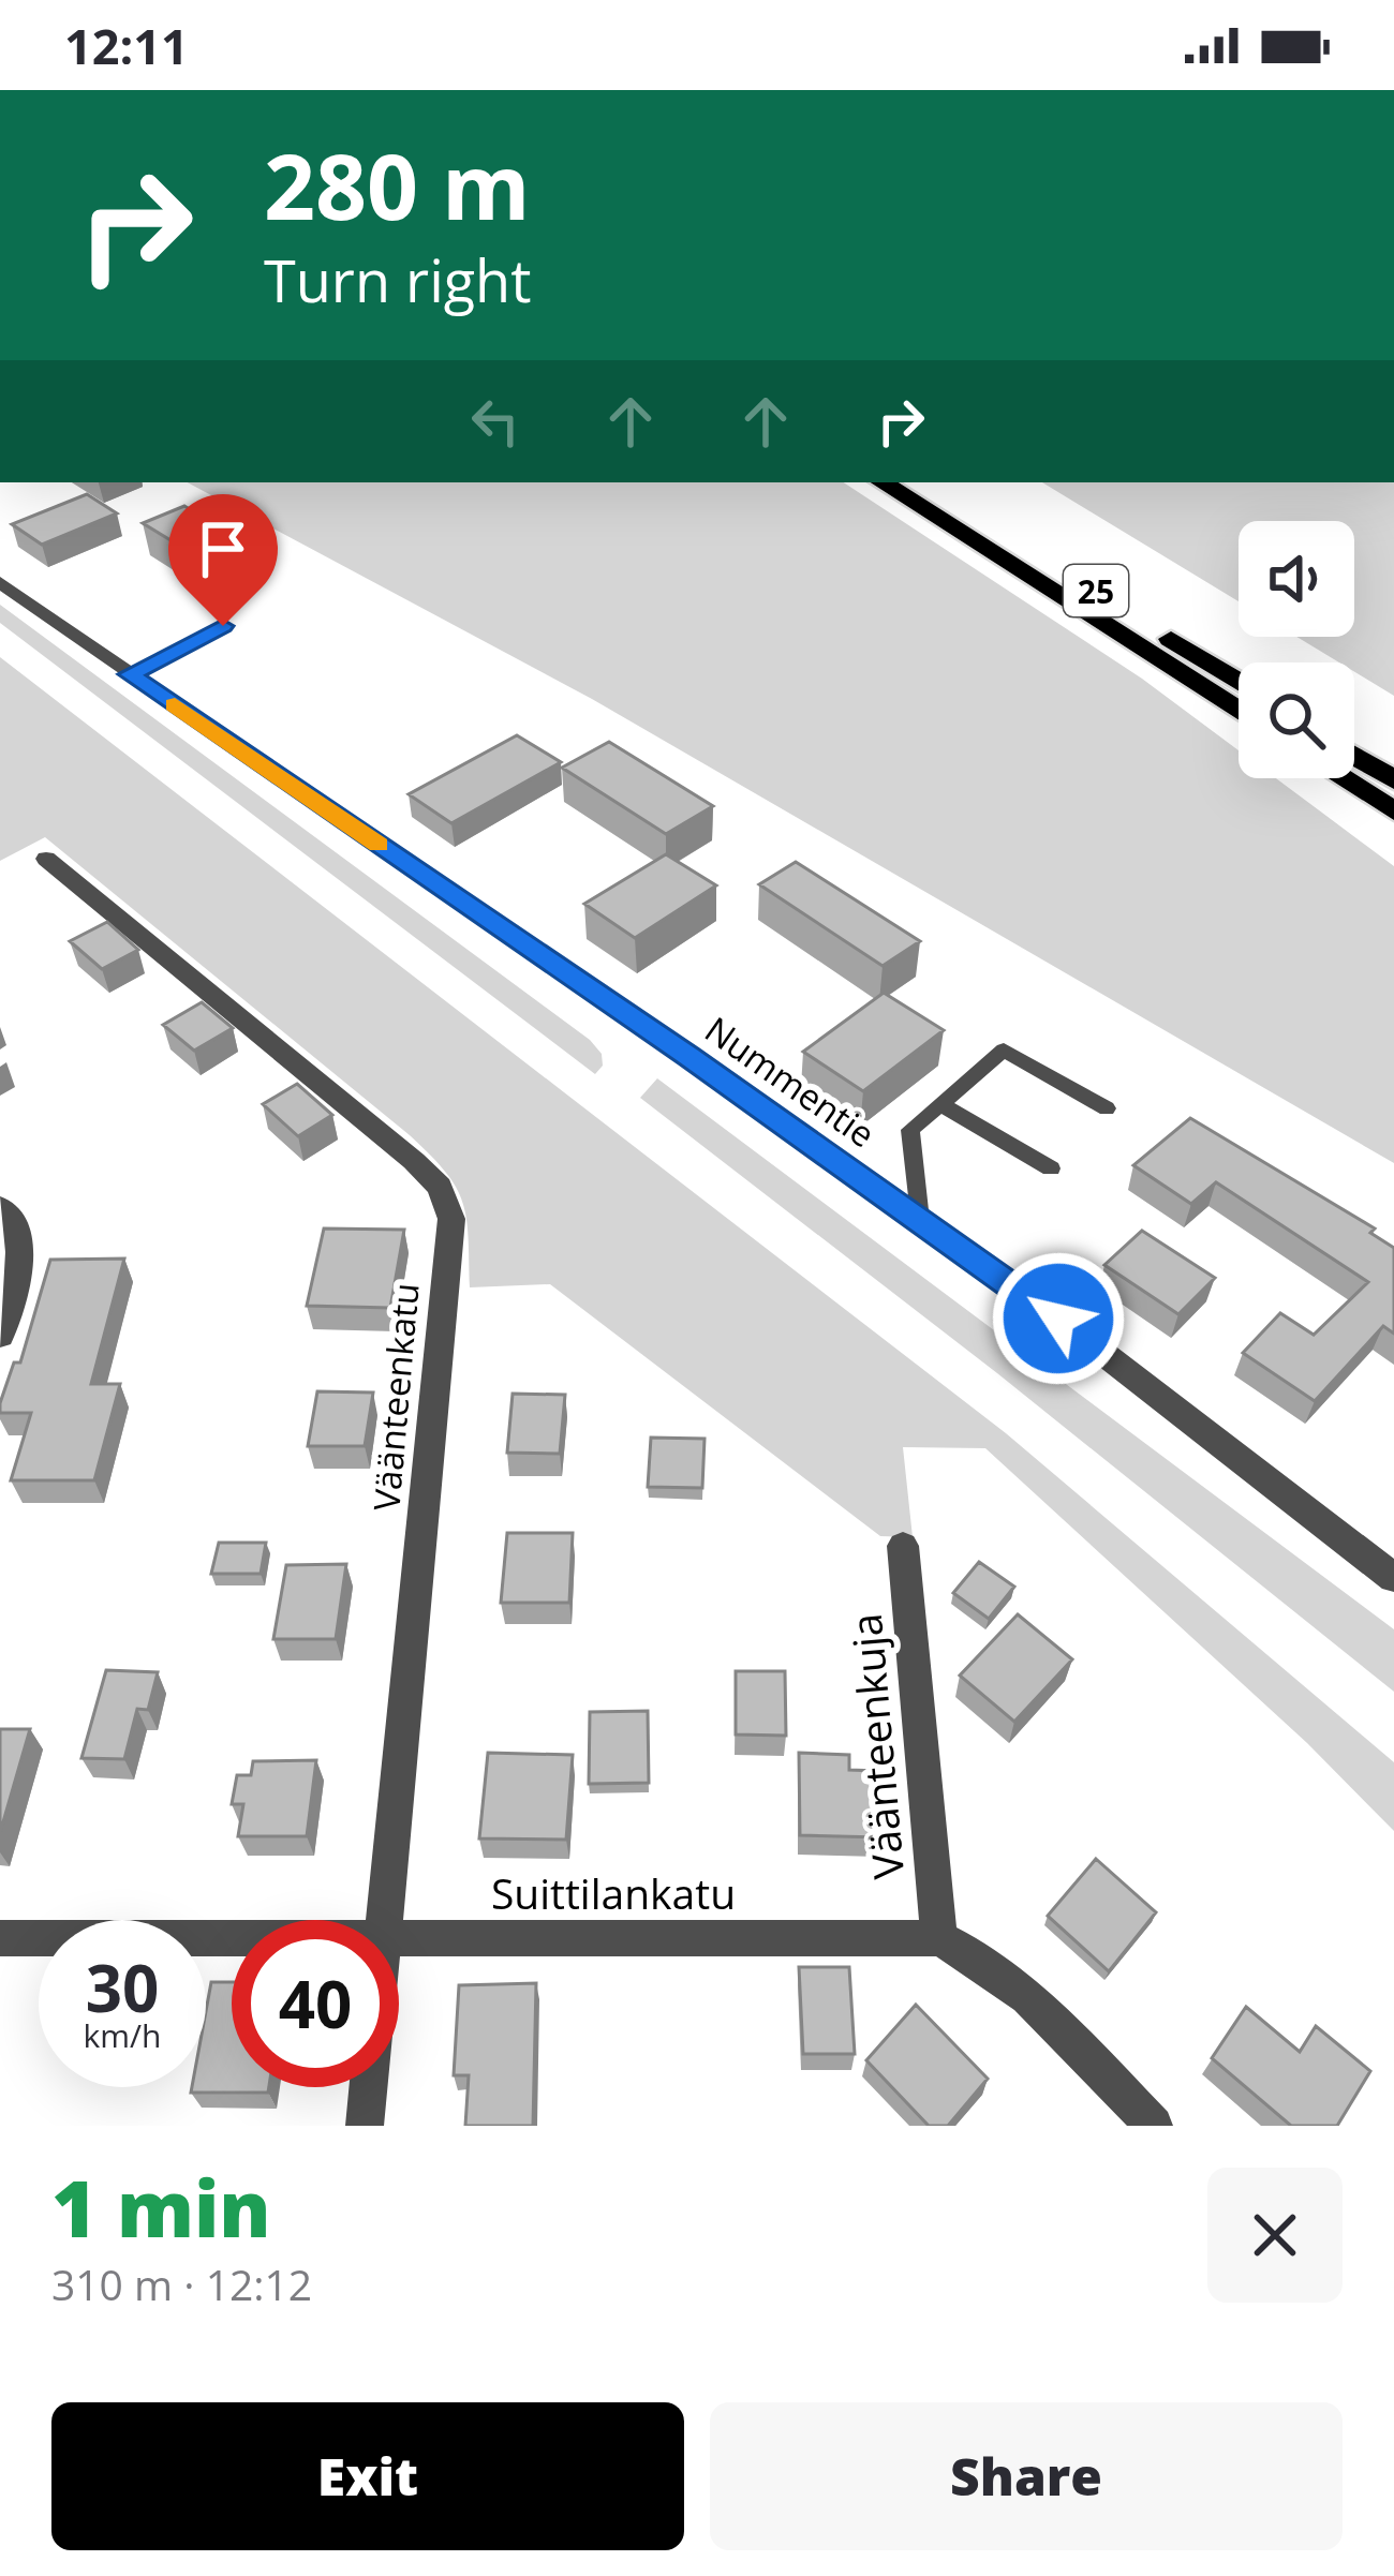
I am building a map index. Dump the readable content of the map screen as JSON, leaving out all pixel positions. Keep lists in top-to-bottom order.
{
  "streets": {
    "highway": ["25"],
    "street": [
      "Nummentie",
      "Väänteenkatu",
      "Väänteenkuja",
      "Suittilankatu"
    ]
  },
  "crossings": [
    ["Väänteenkuja", "Suittilankatu"]
  ],
  "page": {
    "status": "12:11",
    "turn": ["280 m", "Turn right"],
    "speed": "30 km/h",
    "limit": "40",
    "heading": ["1 min", "310 m · 12:12"],
    "buttons": ["Exit", "Share"]
  }
}
